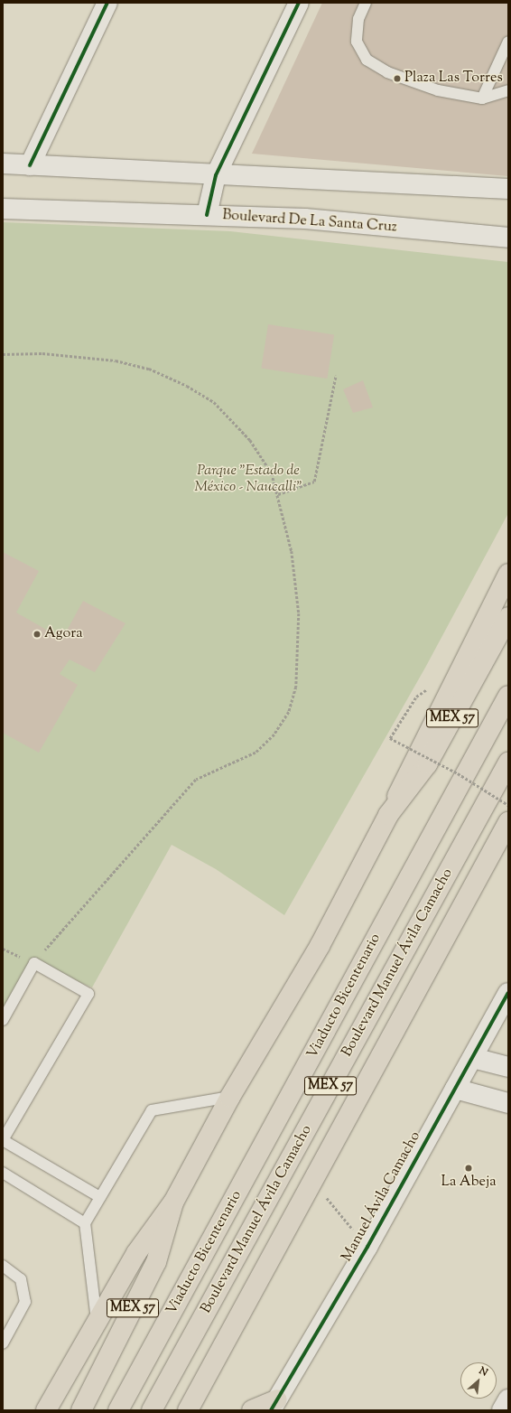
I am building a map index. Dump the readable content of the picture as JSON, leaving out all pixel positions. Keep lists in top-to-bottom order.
{
  "streets": {
    "main road": [
      "Boulevard De La Santa Cruz",
      "MEX 57",
      "Boulevard Manuel Ávila Camacho",
      "Viaducto Bicentenario",
      "Manuel Ávila Camacho"
    ]
  },
  "parks": ["Parque \"Estado de México - Naucalli\""],
  "places": ["Plaza Las Torres", "Agora", "La Abeja"],
  "north": "top right"
}
